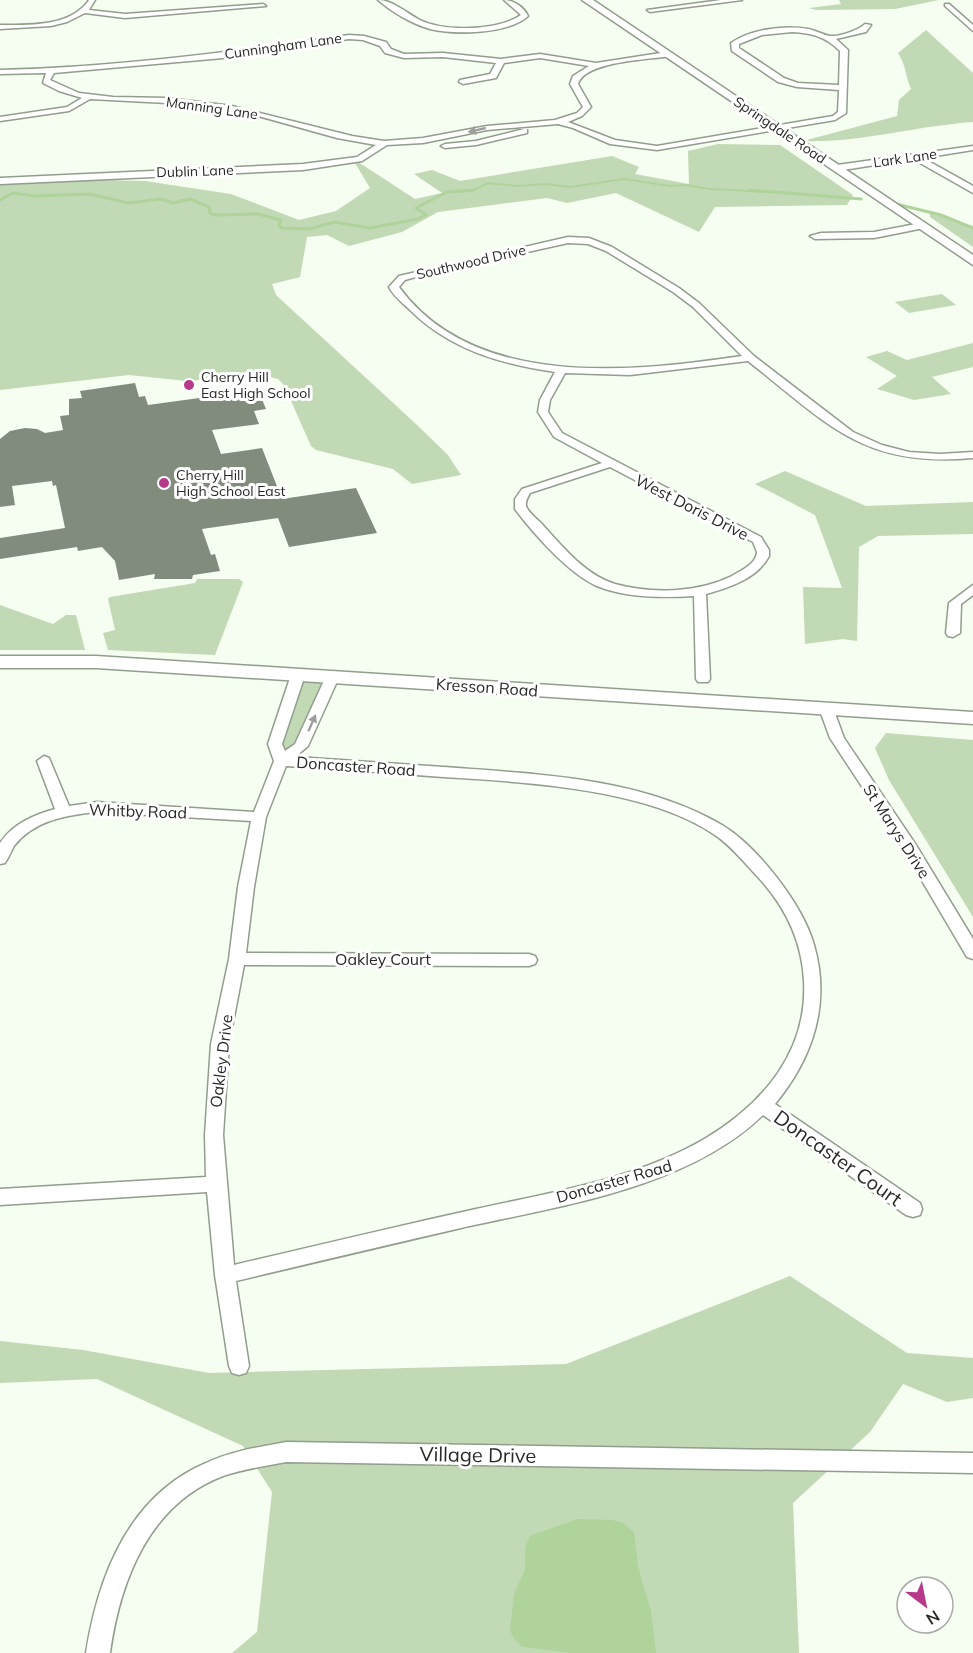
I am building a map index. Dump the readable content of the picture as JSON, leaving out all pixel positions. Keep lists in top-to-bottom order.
{
  "streets": {
    "main road": ["Springdale Road", "Kresson Road"],
    "street": [
      "Cunningham Lane",
      "Manning Lane",
      "Lark Lane",
      "Dublin Lane",
      "Southwood Drive",
      "West Doris Drive",
      "Doncaster Road",
      "Whitby Road",
      "St Marys Drive",
      "Oakley Court",
      "Oakley Drive",
      "Doncaster Court",
      "Village Drive"
    ]
  },
  "crossings": [
    ["Cunningham Lane", "Manning Lane"],
    ["Manning Lane", "Dublin Lane"],
    ["Springdale Road", "Lark Lane"],
    ["Kresson Road", "St Marys Drive"],
    ["Doncaster Road", "Oakley Drive"],
    ["Doncaster Road", "Doncaster Court"],
    ["Whitby Road", "Oakley Drive"],
    ["Oakley Court", "Oakley Drive"]
  ],
  "places": ["Cherry Hill East High School", "Cherry Hill High School East"],
  "north": "bottom right"
}
